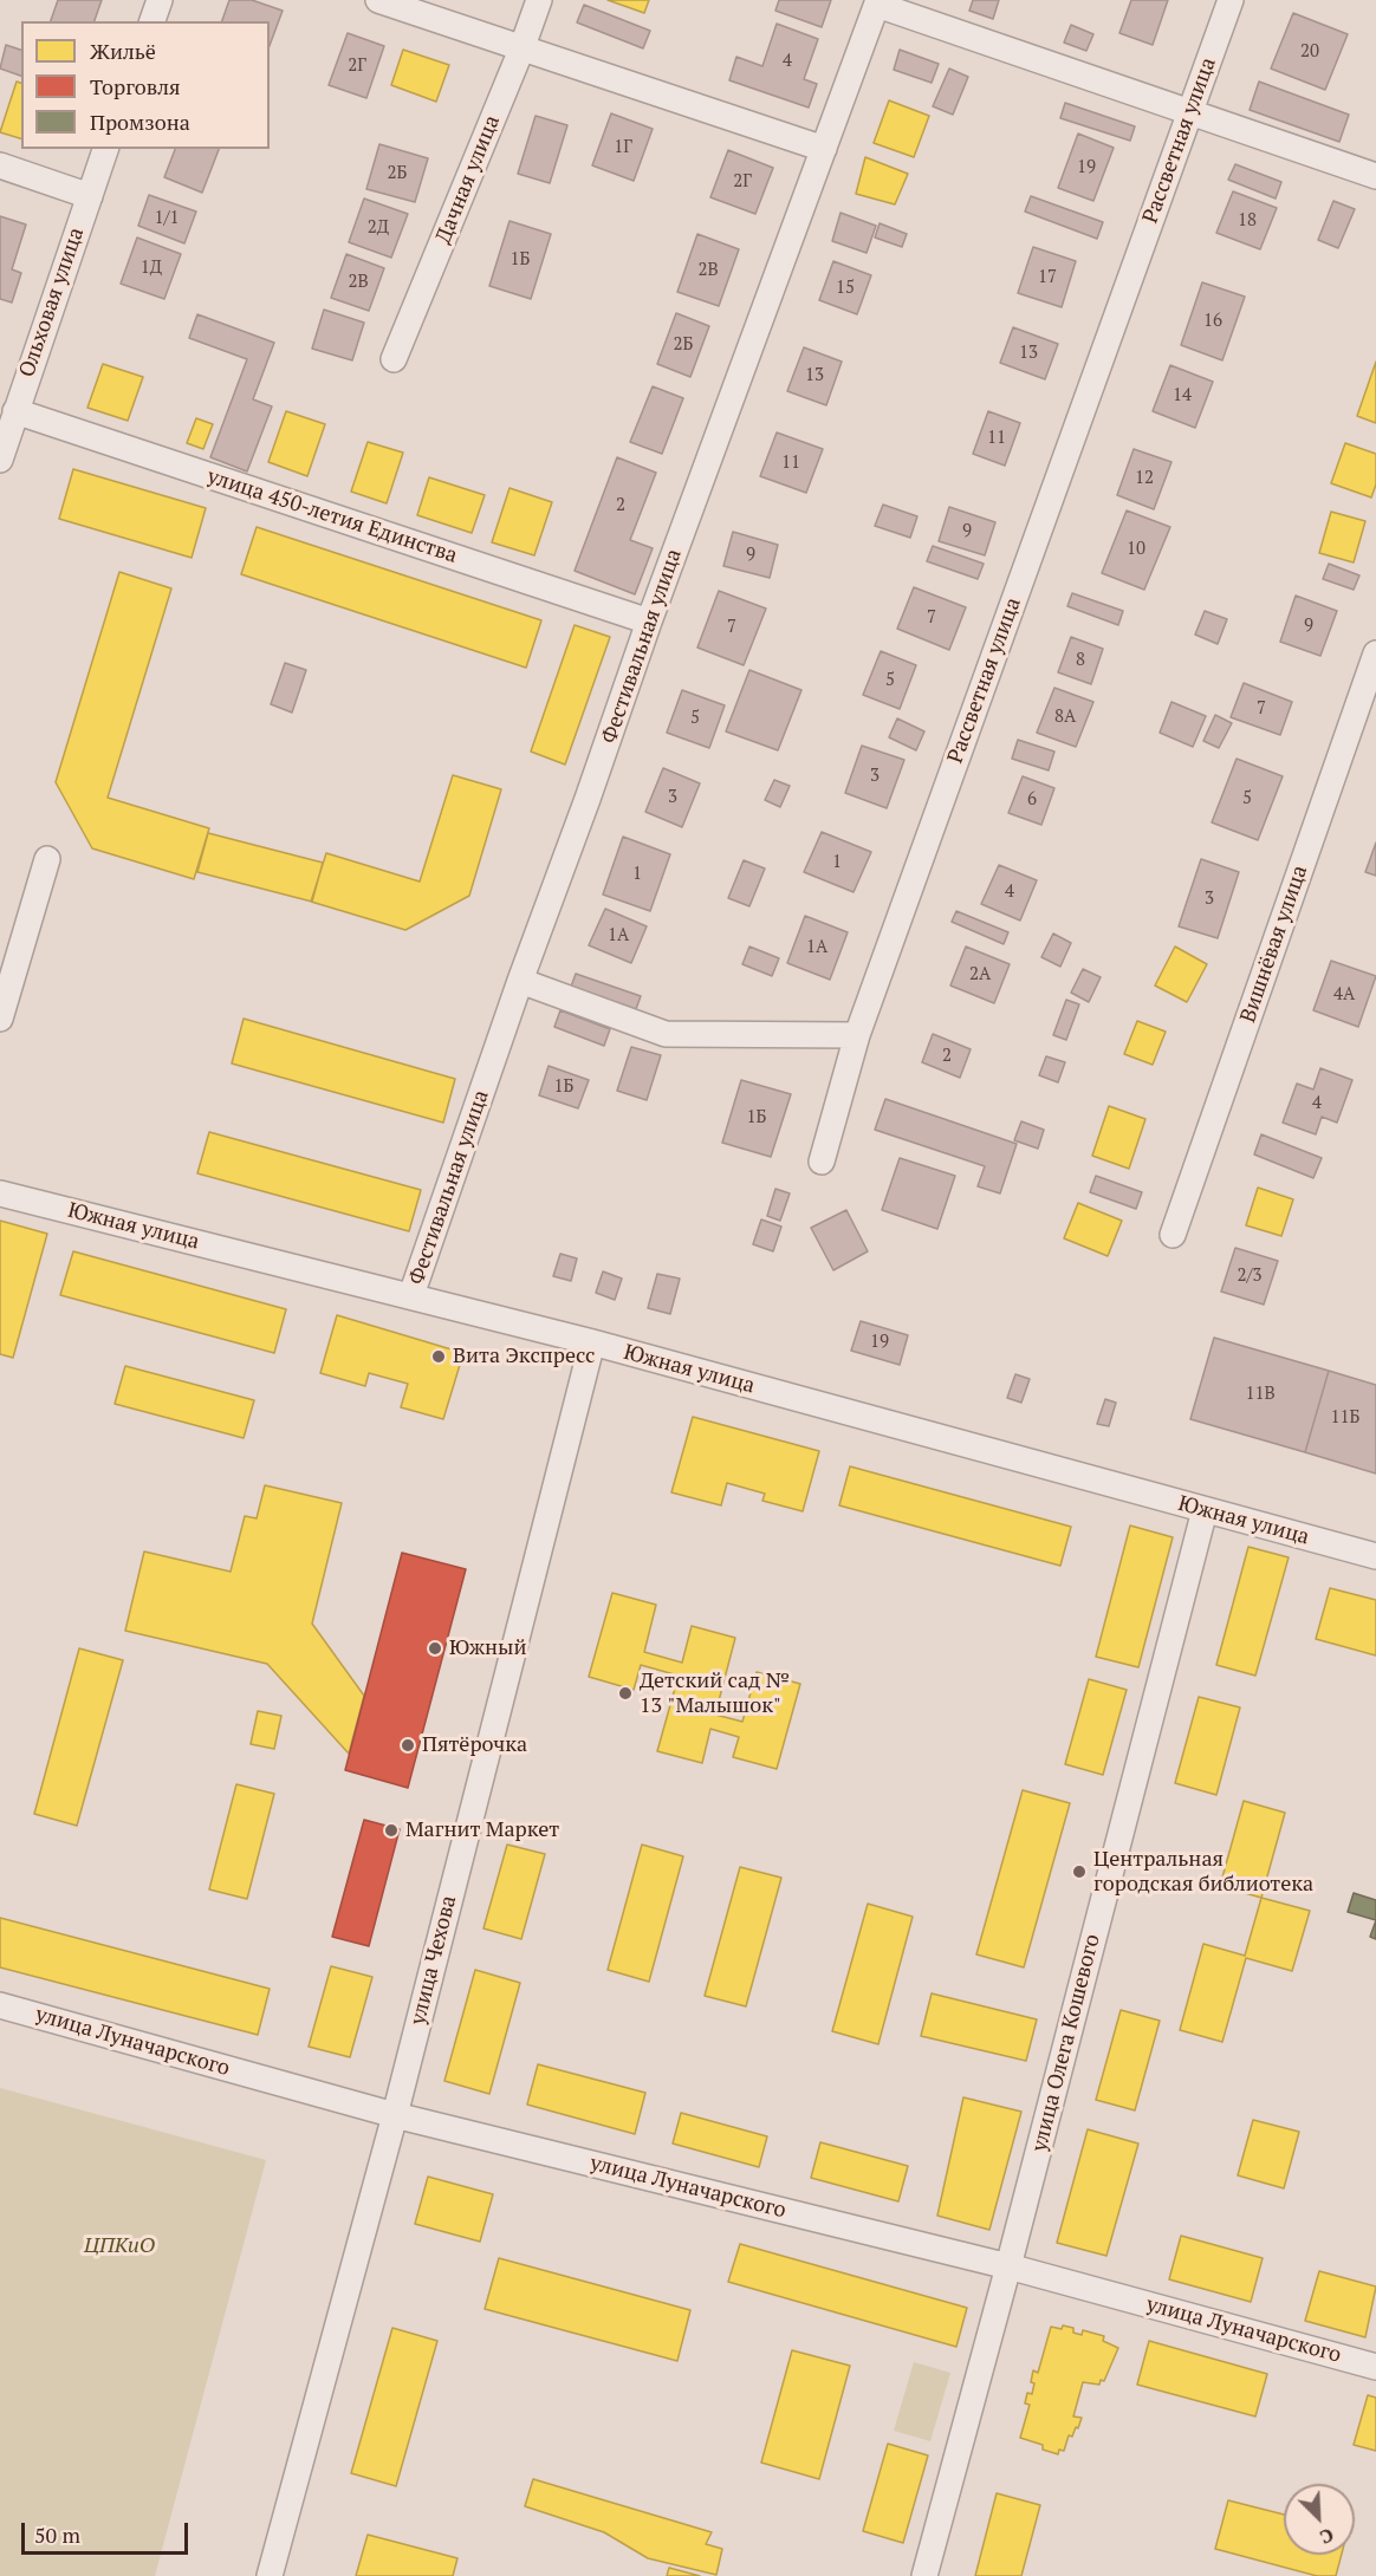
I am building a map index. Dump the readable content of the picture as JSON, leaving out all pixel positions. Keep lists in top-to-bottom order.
{
  "streets": {
    "street": [
      "Рассветная улица",
      "Дачная улица",
      "Ольховая улица",
      "улица 450-летия Единства",
      "Фестивальная улица",
      "Вишнёвая улица",
      "Южная улица",
      "улица Чехова",
      "улица Луначарского",
      "улица Олега Кошевого"
    ]
  },
  "crossings": [
    ["Ольховая улица", "улица 450-летия Единства"],
    ["улица 450-летия Единства", "Фестивальная улица"],
    ["Фестивальная улица", "Южная улица"],
    ["Южная улица", "улица Чехова"],
    ["Южная улица", "улица Олега Кошевого"],
    ["улица Чехова", "улица Луначарского"],
    ["улица Луначарского", "улица Олега Кошевого"]
  ],
  "parks": ["ЦПКиО"],
  "places": [
    "Вита Экспресс",
    "Южный",
    "Детский сад № 13 \"Малышок\"",
    "Пятёрочка",
    "Магнит Маркет",
    "Центральная городская библиотека"
  ],
  "house_numbers": [
    "20",
    "4",
    "2Г",
    "1Г",
    "19",
    "2Б",
    "2Г",
    "1/1",
    "18",
    "2Д",
    "1Б",
    "1Д",
    "2В",
    "17",
    "2В",
    "15",
    "16",
    "2Б",
    "13",
    "13",
    "14",
    "11",
    "11",
    "12",
    "2",
    "9",
    "10",
    "9",
    "7",
    "9",
    "7",
    "8",
    "5",
    "7",
    "8А",
    "5",
    "3",
    "3",
    "5",
    "6",
    "1",
    "1",
    "4",
    "3",
    "1А",
    "1А",
    "2А",
    "4А",
    "2",
    "1Б",
    "4",
    "1Б",
    "2/3",
    "19",
    "11В",
    "11Б"
  ],
  "legend": ["Жильё", "Торговля", "Промзона"],
  "scale_bar": "50 m",
  "north": "bottom right"
}
